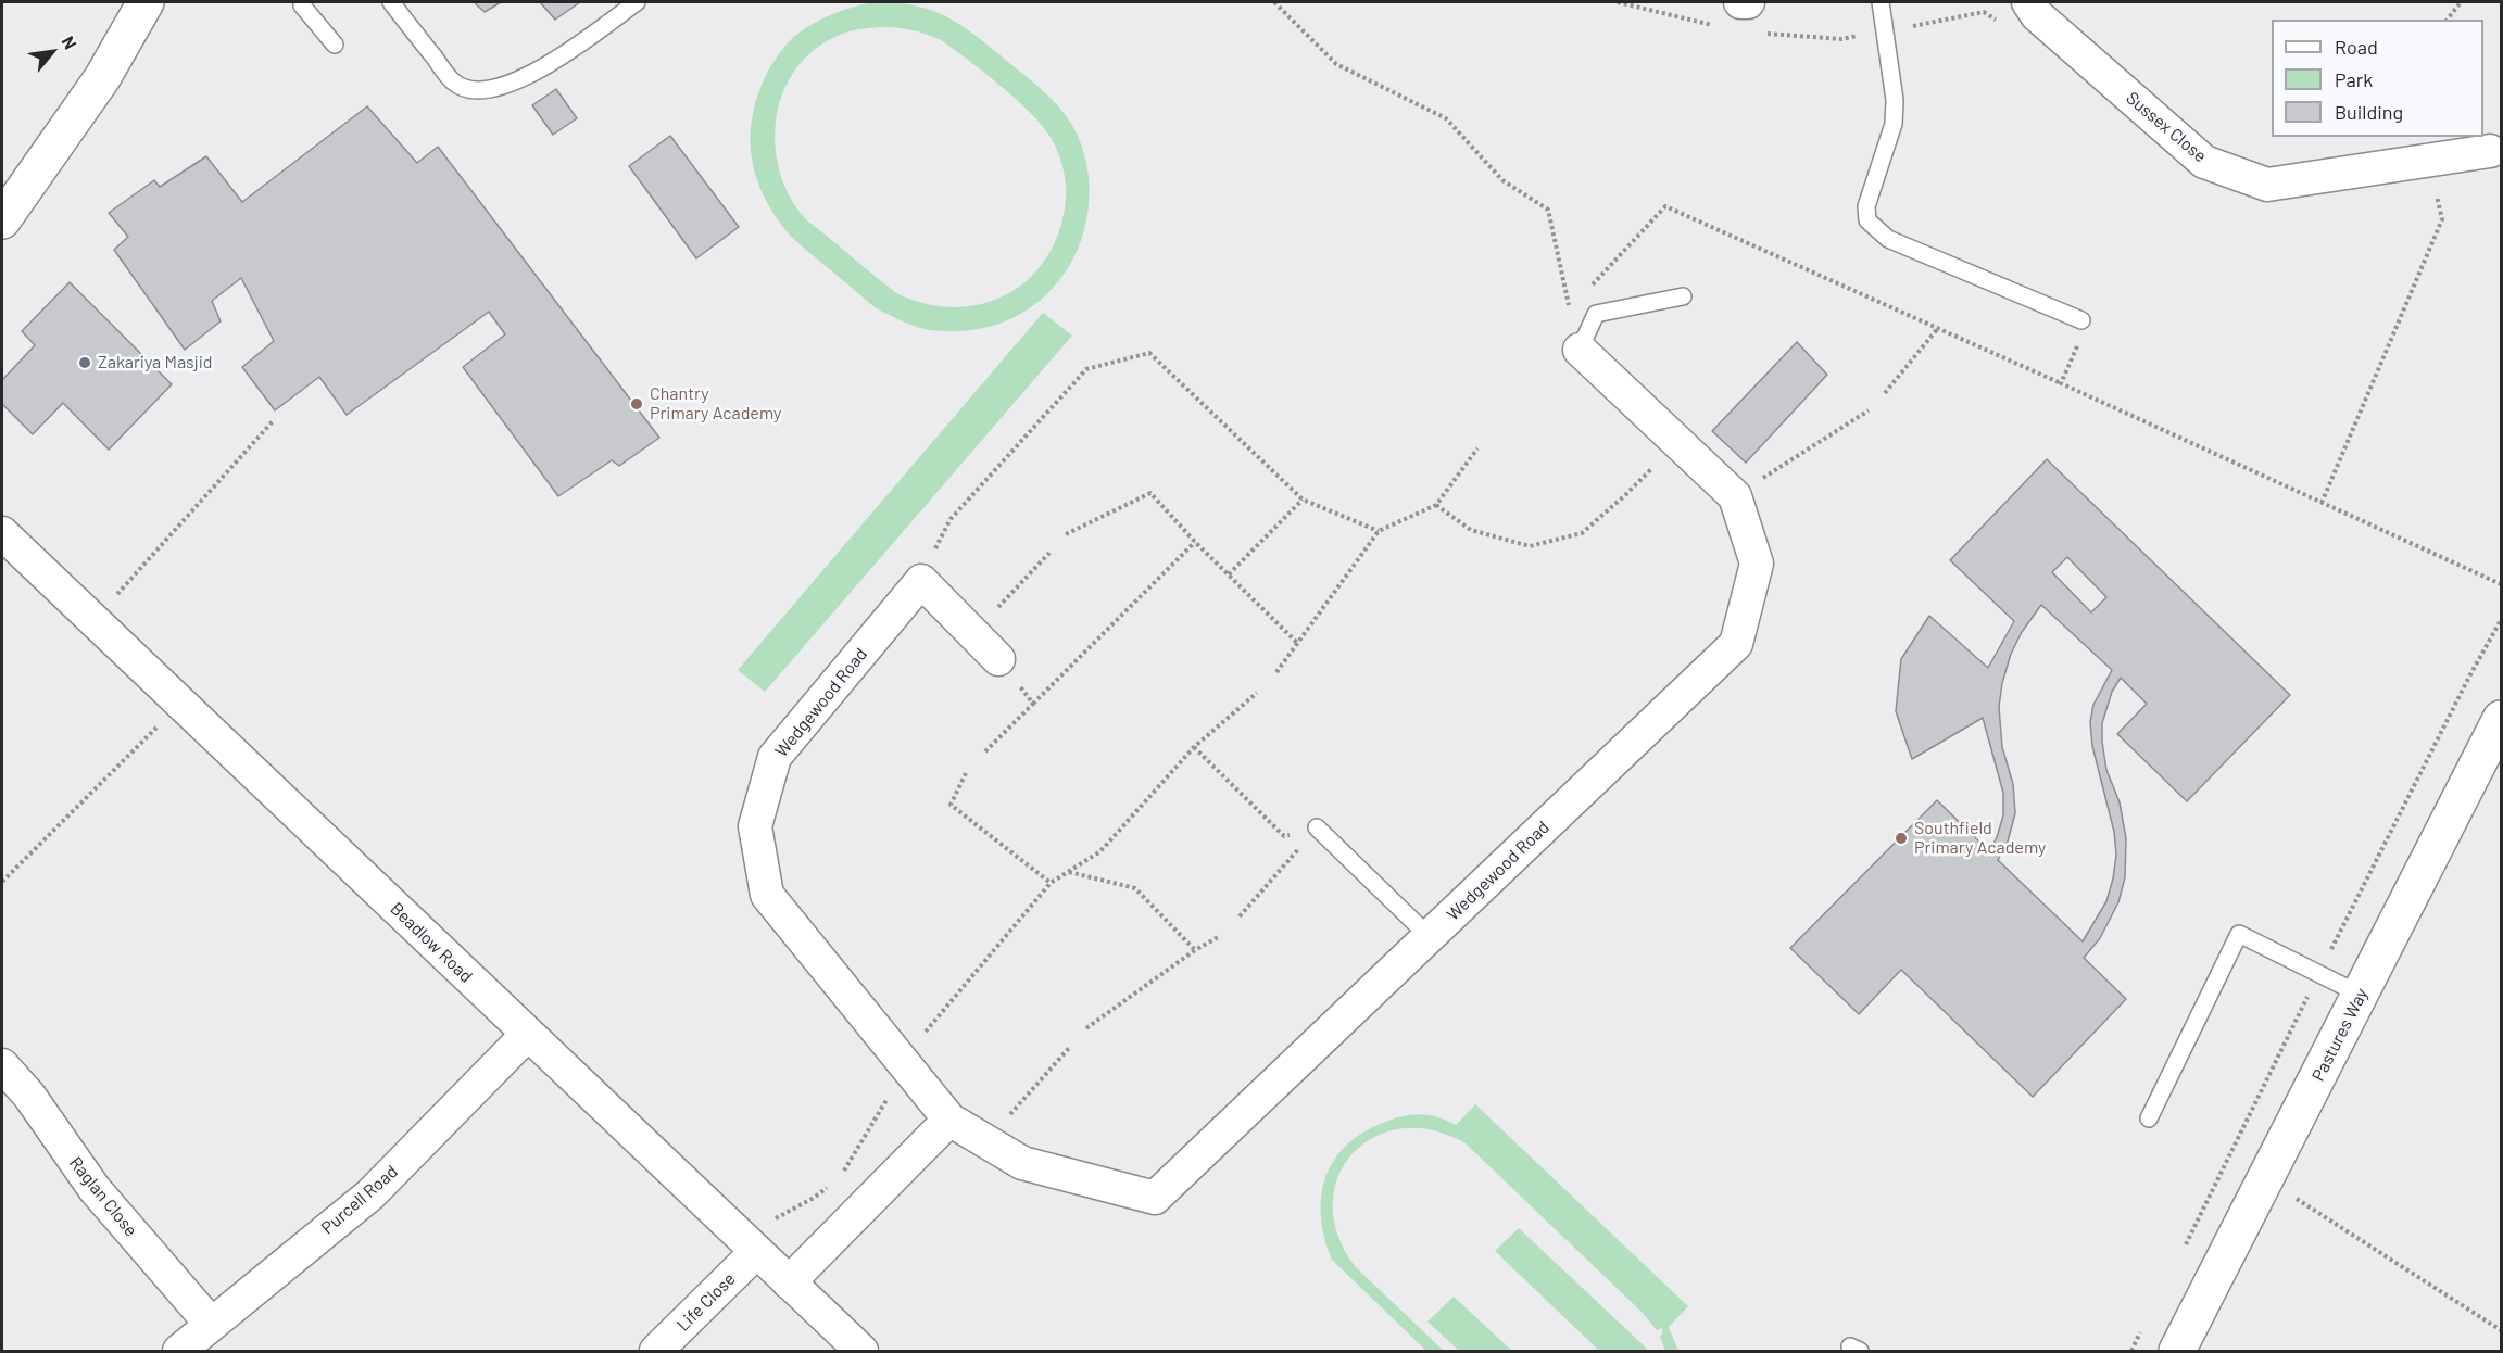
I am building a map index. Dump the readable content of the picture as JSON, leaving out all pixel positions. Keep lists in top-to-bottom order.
{
  "streets": {
    "street": [
      "Sussex Close",
      "Wedgewood Road",
      "Beadlow Road",
      "Pastures Way",
      "Raglan Close",
      "Purcell Road",
      "Life Close"
    ]
  },
  "crossings": [
    ["Beadlow Road", "Purcell Road"],
    ["Beadlow Road", "Life Close"],
    ["Raglan Close", "Purcell Road"]
  ],
  "places": ["Zakariya Masjid", "Chantry Primary Academy", "Southfield Primary Academy"],
  "legend": ["Road", "Park", "Building"],
  "north": "top right"
}
